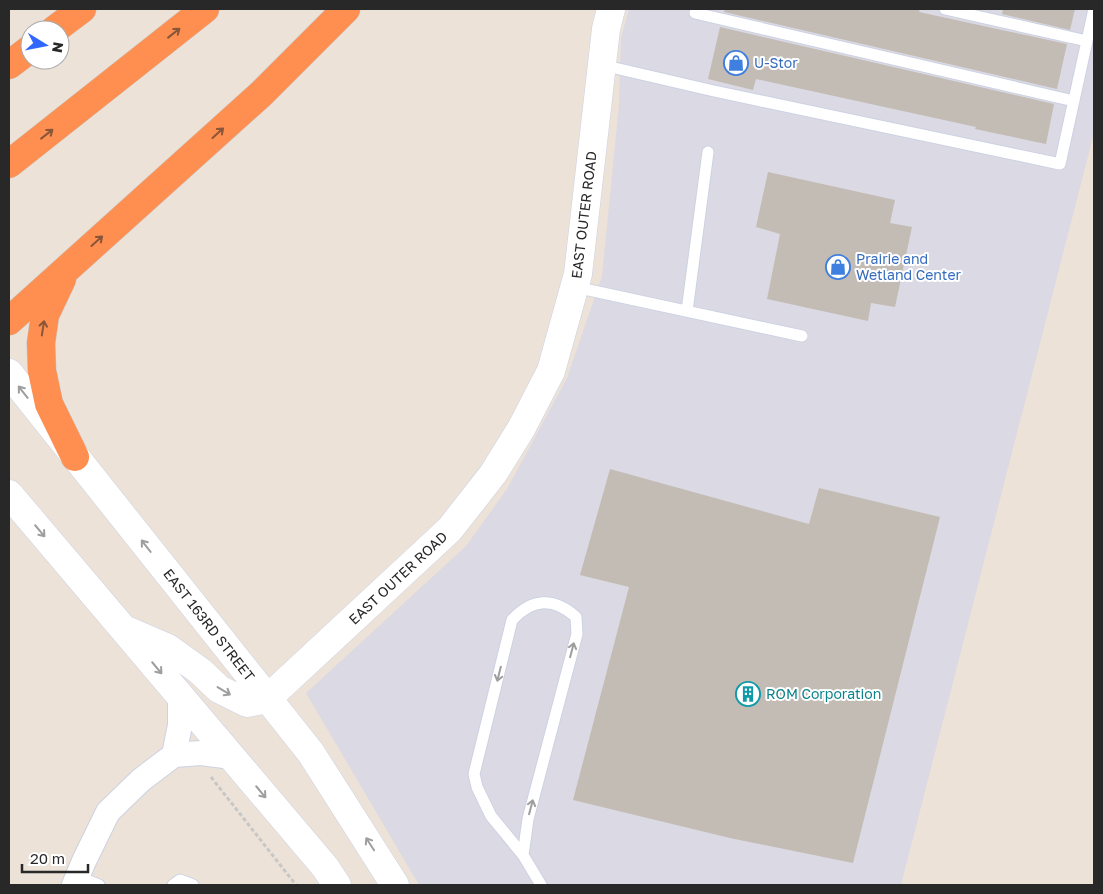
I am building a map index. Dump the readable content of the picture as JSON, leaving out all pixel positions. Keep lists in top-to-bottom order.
{
  "streets": {
    "street": ["EAST OUTER ROAD", "EAST 163RD STREET"]
  },
  "crossings": [
    ["EAST OUTER ROAD", "EAST 163RD STREET"]
  ],
  "places": {
    "shop": ["U-Stor", "Prairie and Wetland Center"],
    "building": ["ROM Corporation"]
  },
  "scale_bar": "20 m",
  "north": "right"
}
